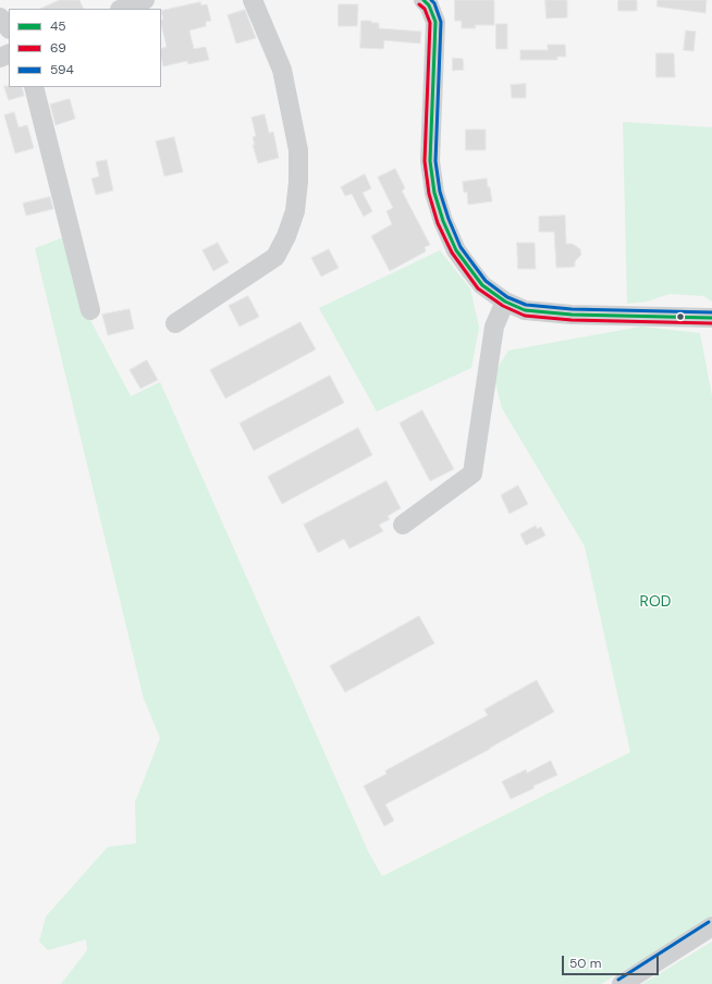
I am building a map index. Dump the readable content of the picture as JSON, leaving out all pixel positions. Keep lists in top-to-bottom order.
{
  "parks": ["ROD"],
  "lines": ["transit line 45", "transit line 594", "transit line 69"],
  "legend": ["45", "69", "594"],
  "scale_bar": "50 m"
}
